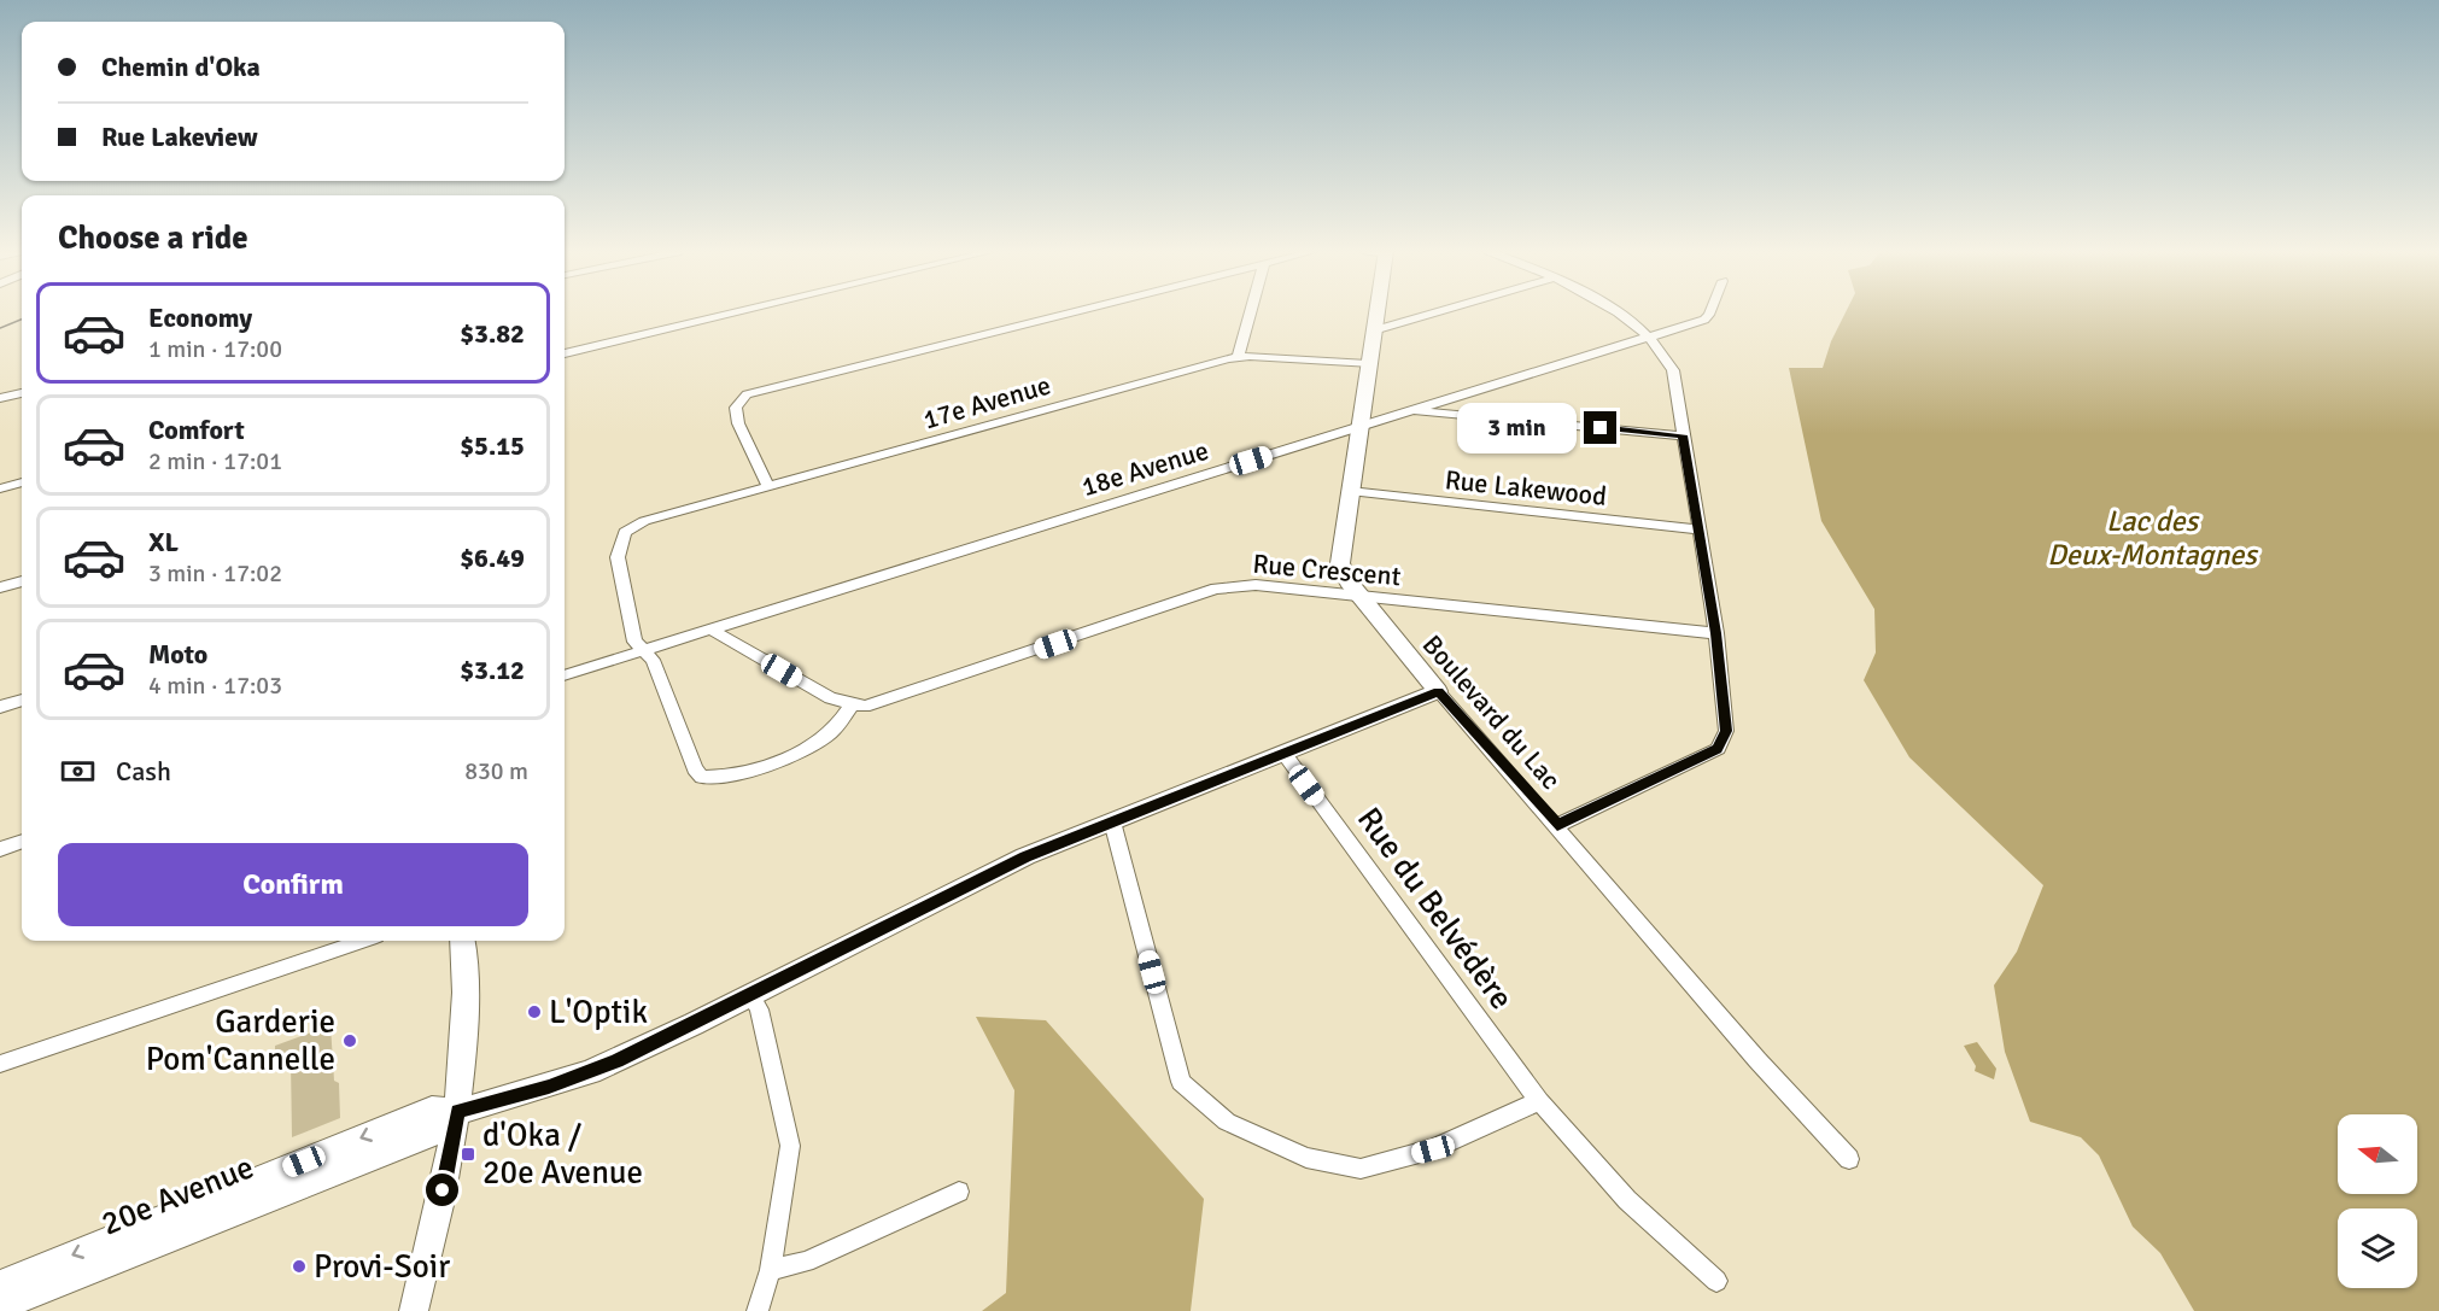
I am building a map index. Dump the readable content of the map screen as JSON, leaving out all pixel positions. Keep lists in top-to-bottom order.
{
  "streets": {
    "street": [
      "17e Avenue",
      "18e Avenue",
      "Rue Lakewood",
      "Rue Crescent",
      "Boulevard du Lac",
      "Rue du Belvédère",
      "20e Avenue"
    ]
  },
  "crossings": [
    ["17e Avenue", "18e Avenue"],
    ["17e Avenue", "Boulevard du Lac"],
    ["18e Avenue", "Boulevard du Lac"],
    ["Rue Lakewood", "Boulevard du Lac"],
    ["Rue Crescent", "Boulevard du Lac"],
    ["Boulevard du Lac", "20e Avenue"],
    ["Rue du Belvédère", "20e Avenue"]
  ],
  "water": ["Lac des Deux-Montagnes"],
  "places": {
    "other": ["L'Optik", "Garderie Pom'Cannelle", "Provi-Soir"],
    "transit": ["d'Oka / 20e Avenue"]
  },
  "north": "left",
  "page": {
    "banner": ["Chemin d'Oka", "Rue Lakeview"],
    "heading": "Choose a ride",
    "list": [
      {
        "name": "Economy",
        "note": "1 min · 17:00",
        "value": "$3.82"
      },
      {
        "name": "Comfort",
        "note": "2 min · 17:01",
        "value": "$5.15"
      },
      {
        "name": "XL",
        "note": "3 min · 17:02",
        "value": "$6.49"
      },
      {
        "name": "Moto",
        "note": "4 min · 17:03",
        "value": "$3.12"
      }
    ],
    "bubble": "3 min",
    "pay": ["Cash", "830 m"],
    "buttons": "Confirm"
  }
}
